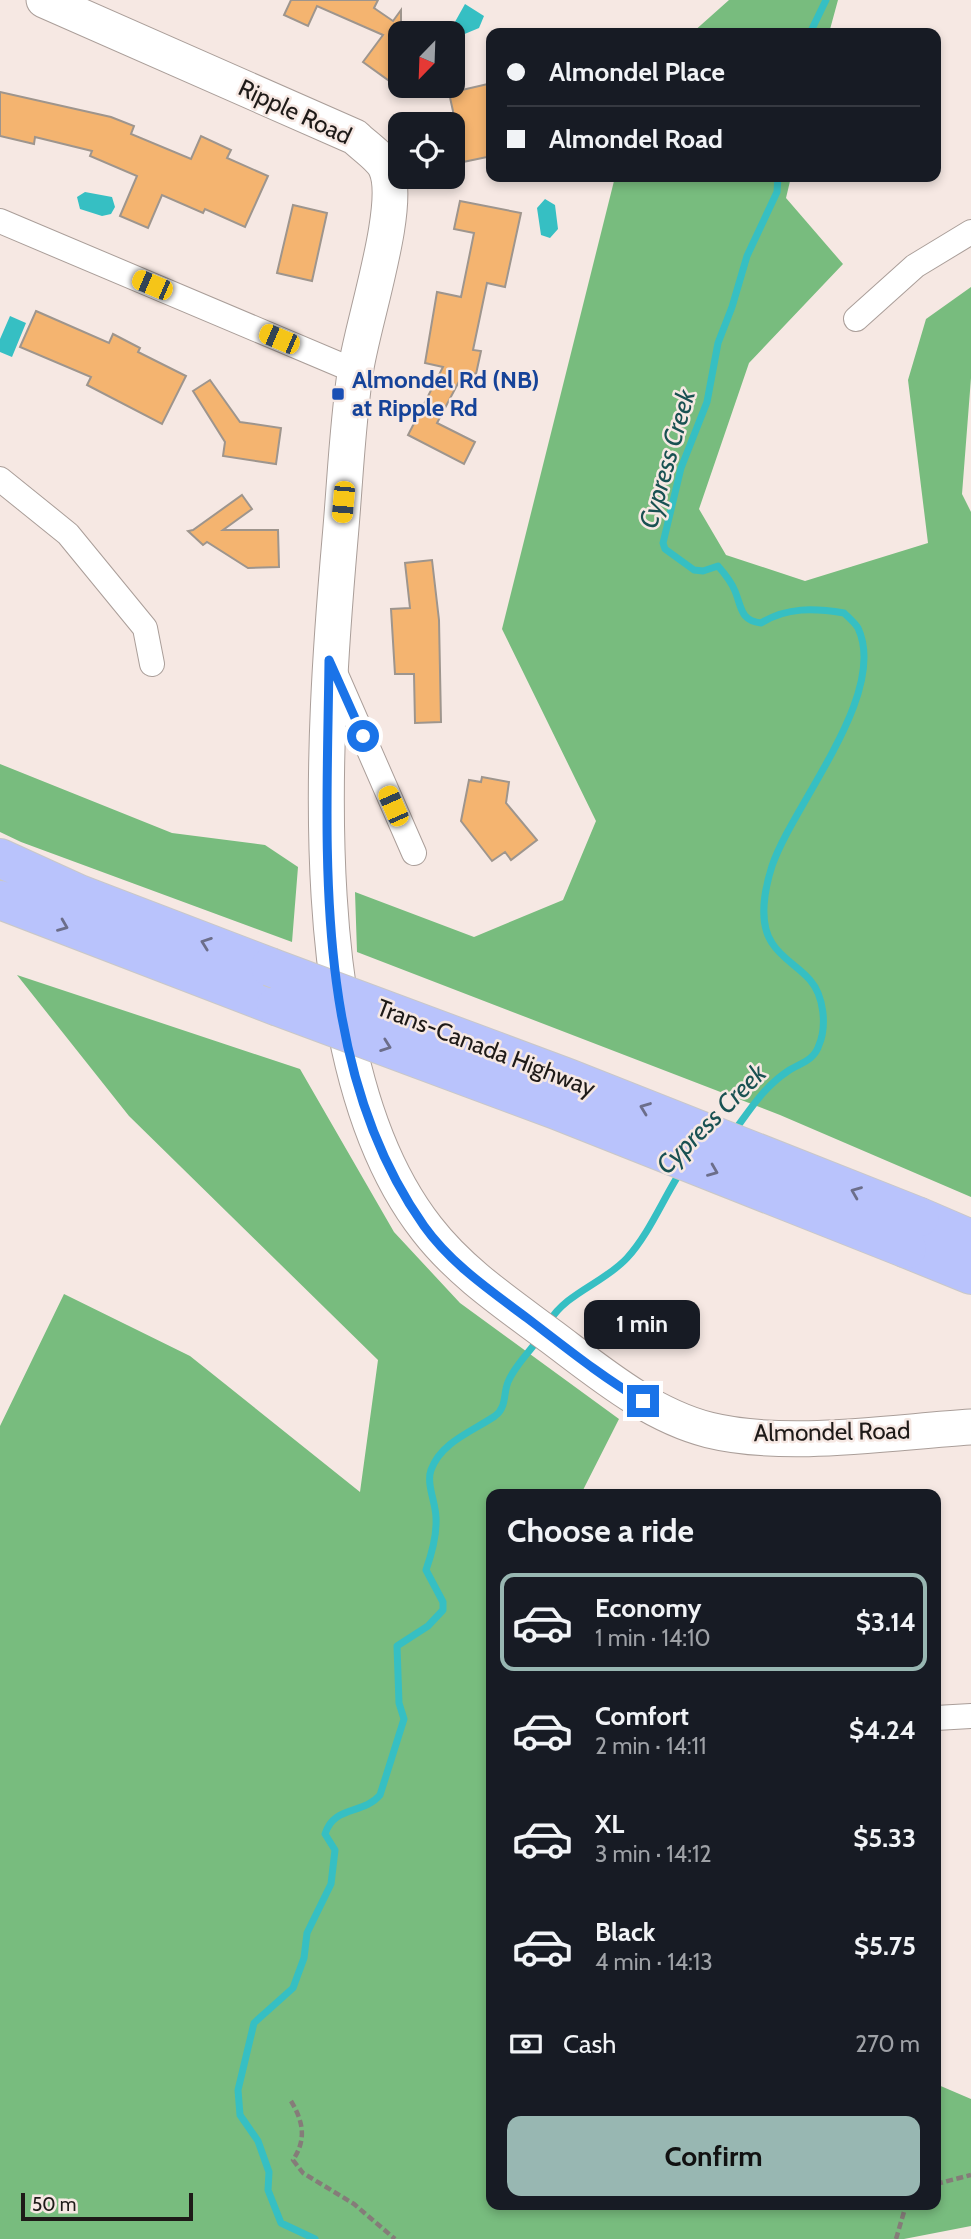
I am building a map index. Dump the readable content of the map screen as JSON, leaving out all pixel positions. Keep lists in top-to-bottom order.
{
  "streets": {
    "highway": ["Trans-Canada Highway"],
    "street": ["Ripple Road", "Almondel Road"]
  },
  "crossings": [
    ["Ripple Road", "Almondel Road"]
  ],
  "water": ["Cypress Creek"],
  "places": {
    "transit": ["Almondel Rd (NB) at Ripple Rd"]
  },
  "scale_bar": "50 m",
  "north": "bottom left",
  "page": {
    "banner": ["Almondel Place", "Almondel Road"],
    "bubble": "1 min",
    "heading": "Choose a ride",
    "list": [
      {
        "name": "Economy",
        "note": "1 min · 14:10",
        "value": "$3.14"
      },
      {
        "name": "Comfort",
        "note": "2 min · 14:11",
        "value": "$4.24"
      },
      {
        "name": "XL",
        "note": "3 min · 14:12",
        "value": "$5.33"
      },
      {
        "name": "Black",
        "note": "4 min · 14:13",
        "value": "$5.75"
      }
    ],
    "pay": ["Cash", "270 m"],
    "buttons": "Confirm",
    "scale": "50 m"
  }
}
